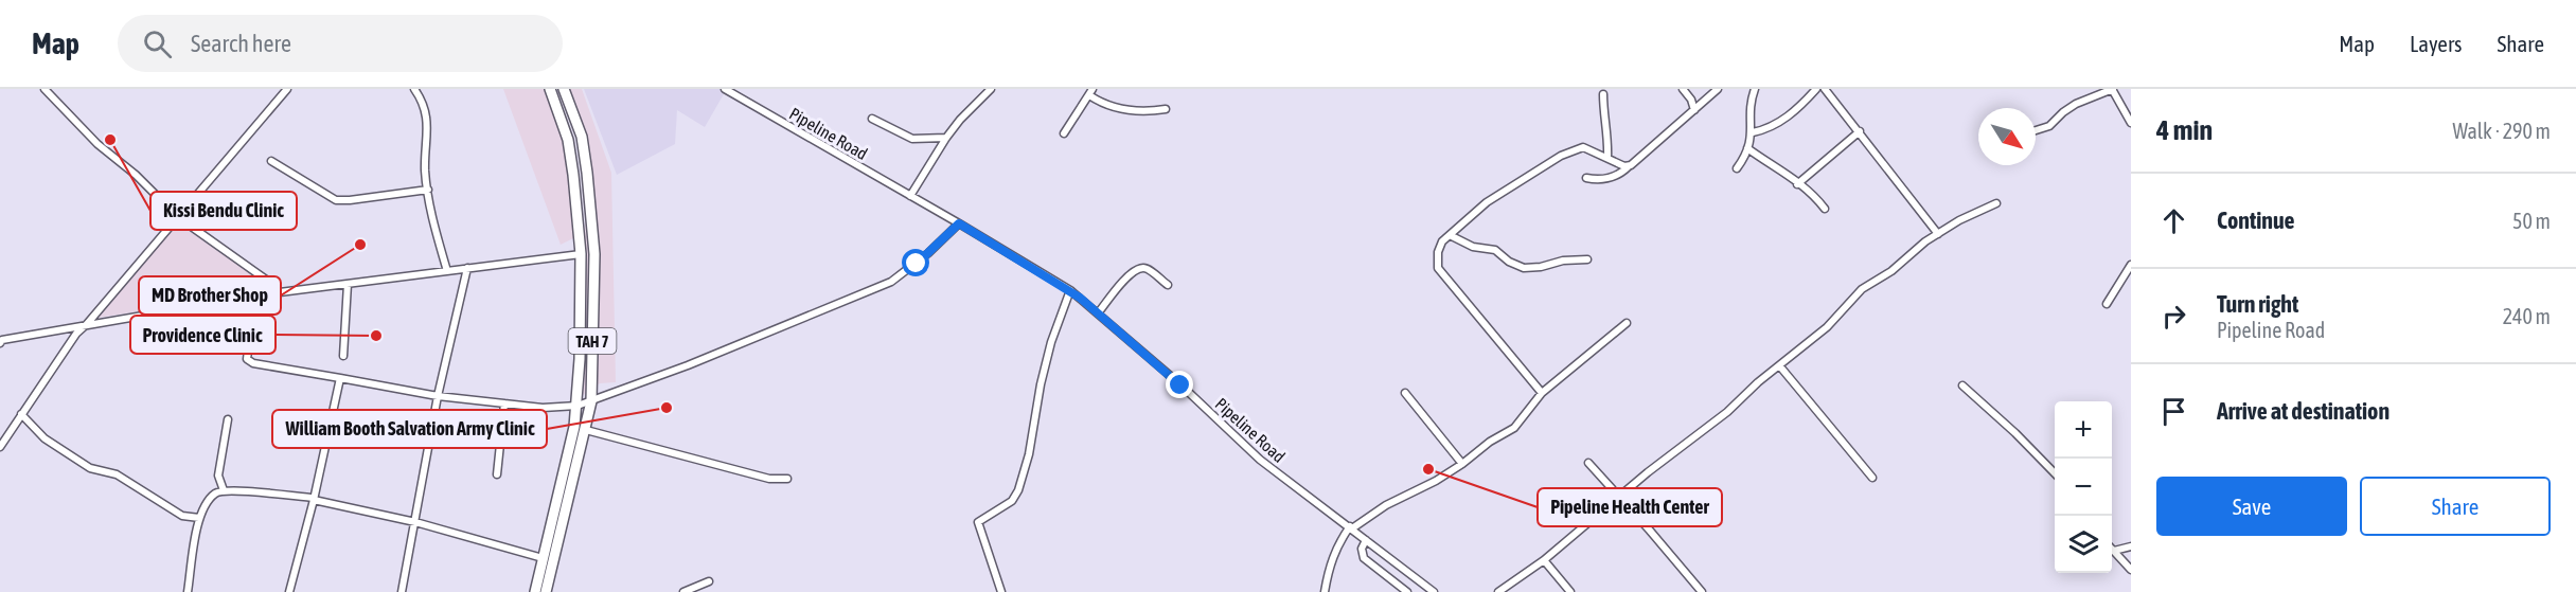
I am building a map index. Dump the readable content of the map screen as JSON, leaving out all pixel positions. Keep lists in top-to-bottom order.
{
  "streets": {
    "highway": ["TAH 7"],
    "street": ["Pipeline Road"]
  },
  "places": [
    "Kissi Bendu Clinic",
    "MD Brother Shop",
    "Providence Clinic",
    "William Booth Salvation Army Clinic",
    "Pipeline Health Center"
  ],
  "north": "bottom right",
  "page": {
    "header": "Map",
    "search": "Search here",
    "nav": ["Map", "Layers", "Share"],
    "heading": ["4 min", "Walk · 290 m"],
    "list": [
      ["Continue", "50 m"],
      ["Turn right", "Pipeline Road", "240 m"],
      "Arrive at destination"
    ],
    "map_buttons": ["+", "−"],
    "buttons": ["Save", "Share"]
  }
}
